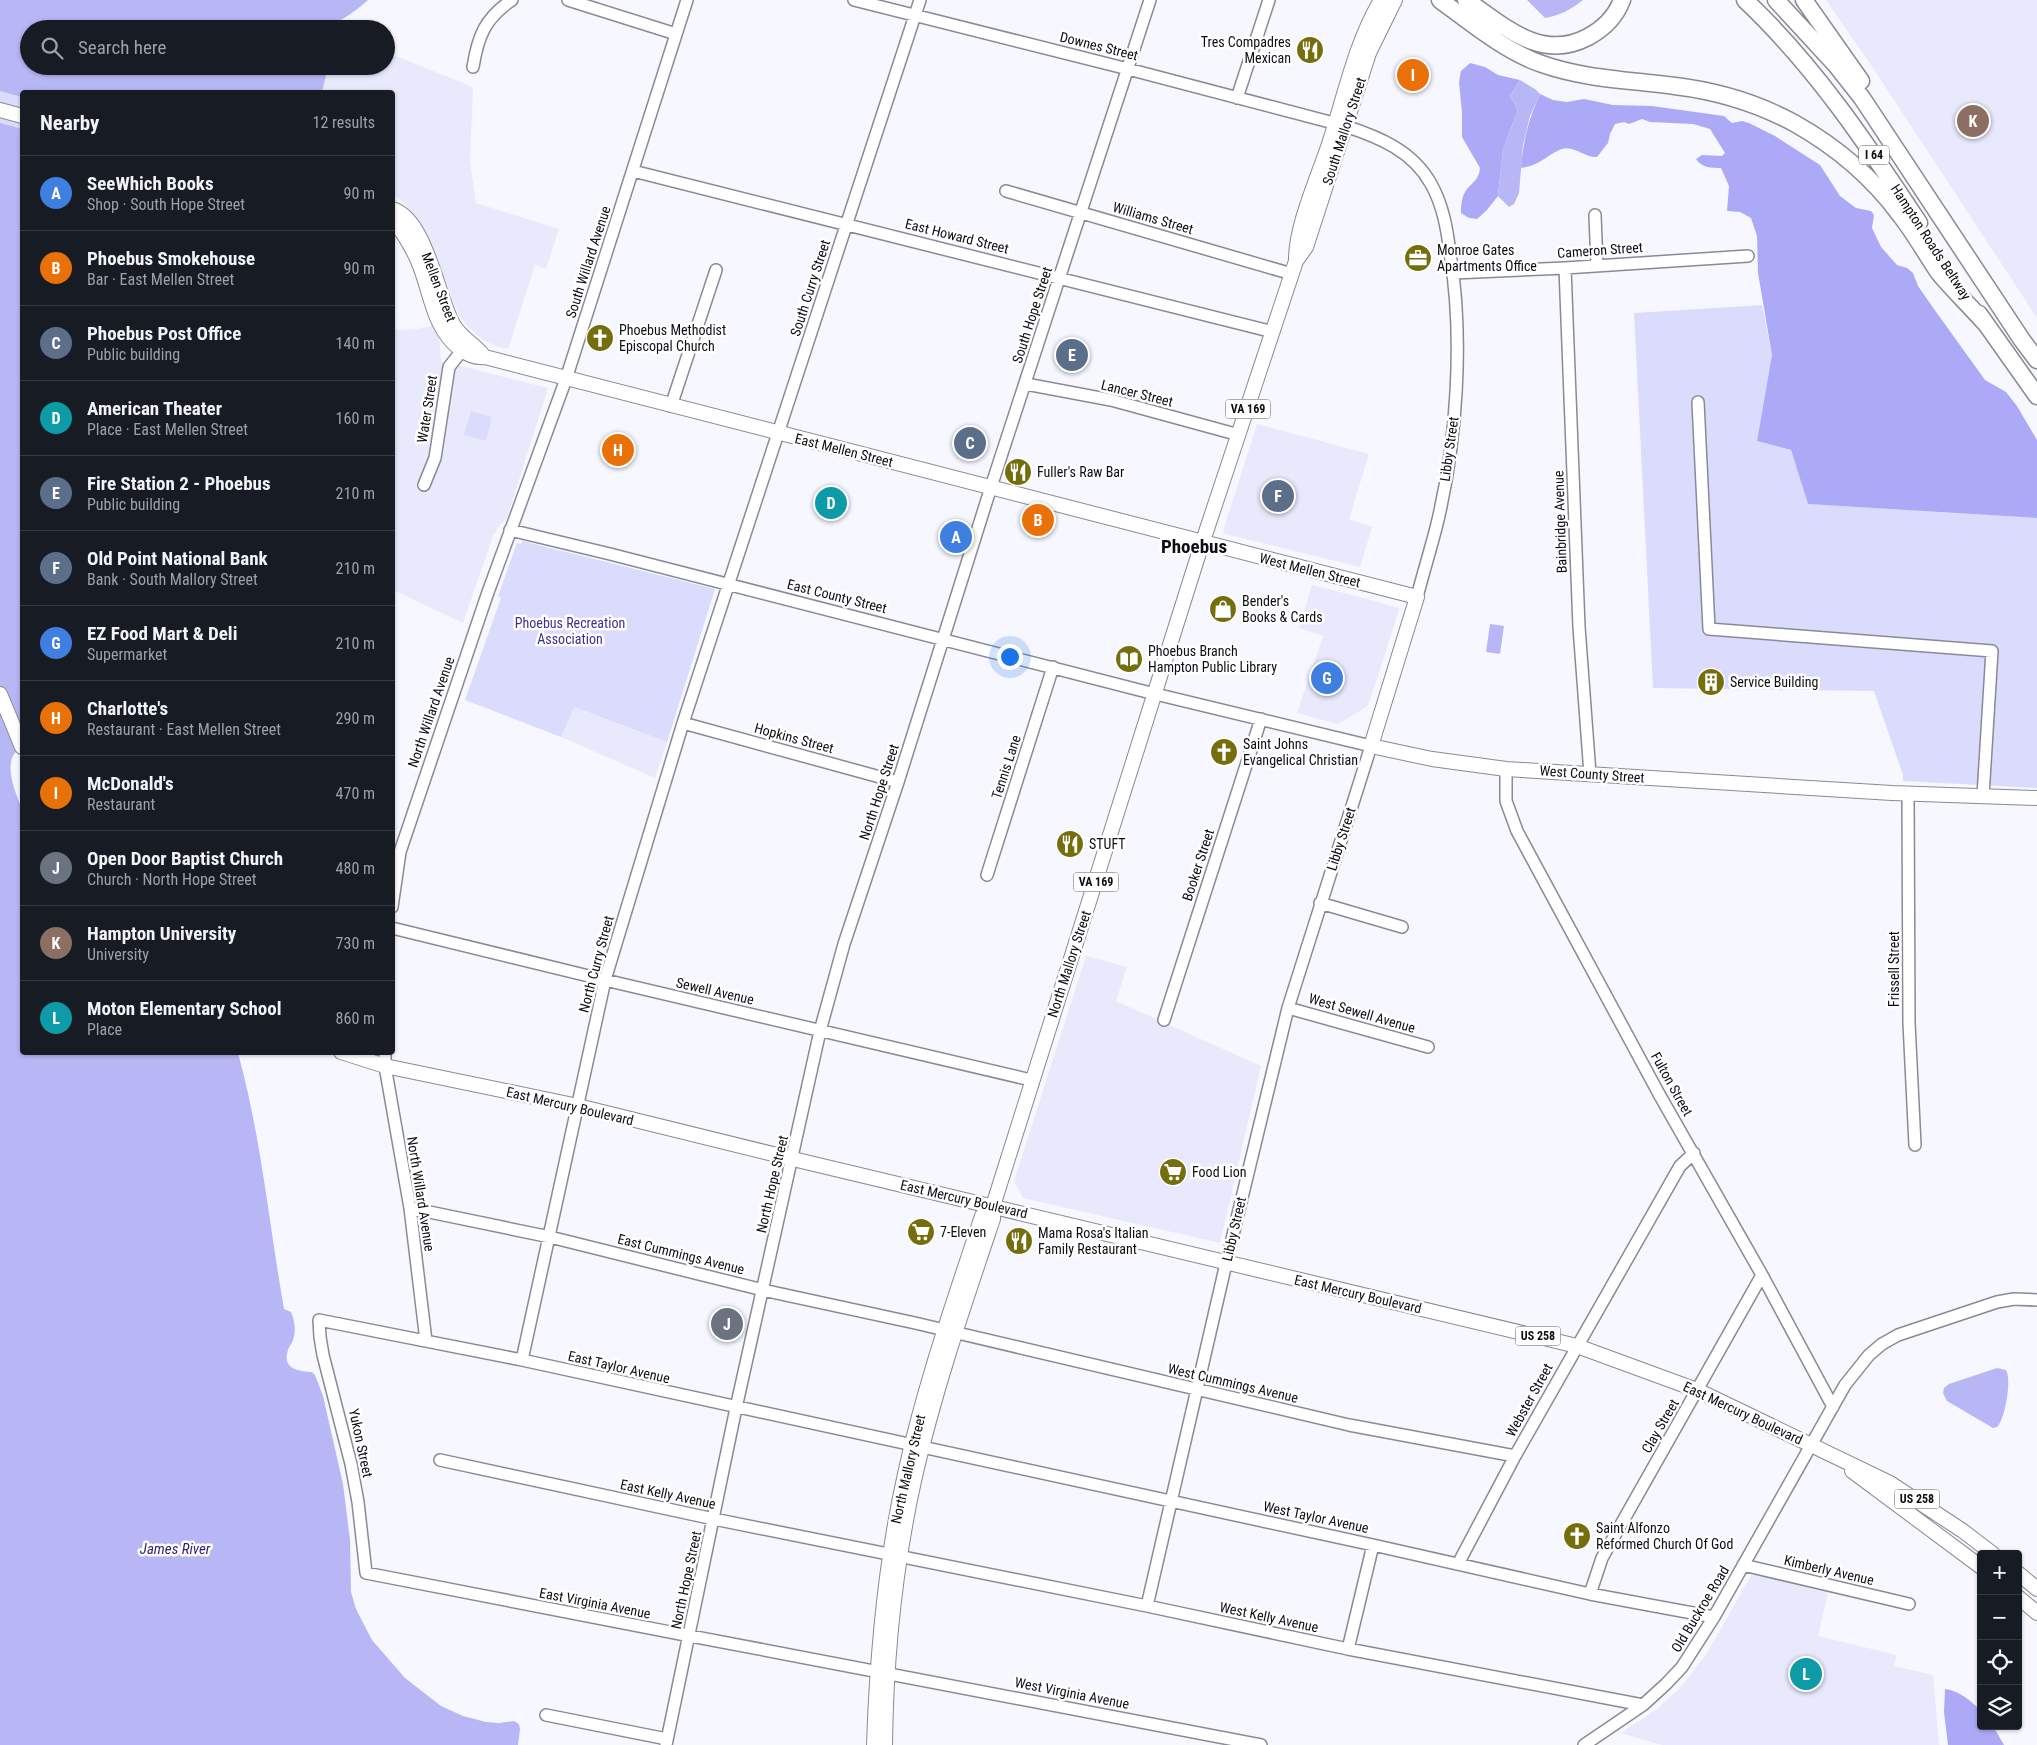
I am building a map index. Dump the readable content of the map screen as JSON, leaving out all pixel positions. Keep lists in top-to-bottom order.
{
  "streets": {
    "highway": ["I 64", "Hampton Roads Beltway"],
    "main road": [
      "South Mallory Street",
      "Mellen Street",
      "VA 169",
      "Libby Street",
      "East Mellen Street",
      "West Mellen Street",
      "West County Street",
      "North Mallory Street",
      "East Mercury Boulevard",
      "US 258"
    ],
    "street": [
      "Downes Street",
      "Williams Street",
      "East Howard Street",
      "Cameron Street",
      "South Willard Avenue",
      "South Curry Street",
      "South Hope Street",
      "Lancer Street",
      "Water Street",
      "Bainbridge Avenue",
      "East County Street",
      "North Willard Avenue",
      "Hopkins Street",
      "Tennis Lane",
      "North Hope Street",
      "Booker Street",
      "North Curry Street",
      "Frissell Street",
      "Sewell Avenue",
      "West Sewell Avenue",
      "Fulton Street",
      "East Cummings Avenue",
      "East Taylor Avenue",
      "West Cummings Avenue",
      "Webster Street",
      "Clay Street",
      "Yukon Street",
      "East Kelly Avenue",
      "West Taylor Avenue",
      "Kimberly Avenue",
      "East Virginia Avenue",
      "Old Buckroe Road",
      "West Kelly Avenue",
      "West Virginia Avenue"
    ]
  },
  "crossings": [
    ["Downes Street", "South Mallory Street"],
    ["Downes Street", "South Curry Street"],
    ["Downes Street", "South Hope Street"],
    ["Downes Street", "Libby Street"],
    ["South Mallory Street", "Williams Street"],
    ["South Mallory Street", "East Howard Street"],
    ["South Mallory Street", "Lancer Street"],
    ["South Mallory Street", "Libby Street"],
    ["South Mallory Street", "East Mellen Street"],
    ["South Mallory Street", "West Mellen Street"],
    ["South Mallory Street", "East County Street"],
    ["South Mallory Street", "West County Street"],
    ["South Mallory Street", "North Mallory Street"],
    ["Williams Street", "South Hope Street"],
    ["East Howard Street", "South Willard Avenue"],
    ["East Howard Street", "South Curry Street"],
    ["East Howard Street", "South Hope Street"],
    ["Cameron Street", "Libby Street"],
    ["Cameron Street", "Bainbridge Avenue"],
    ["South Willard Avenue", "East Mellen Street"],
    ["South Willard Avenue", "East County Street"],
    ["South Willard Avenue", "North Willard Avenue"],
    ["Mellen Street", "Water Street"],
    ["Mellen Street", "East Mellen Street"],
    ["South Curry Street", "East Mellen Street"],
    ["South Curry Street", "East County Street"],
    ["South Curry Street", "North Curry Street"],
    ["South Hope Street", "Lancer Street"],
    ["South Hope Street", "East Mellen Street"],
    ["South Hope Street", "East County Street"],
    ["South Hope Street", "North Hope Street"],
    ["Water Street", "East Mellen Street"],
    ["Libby Street", "West Mellen Street"],
    ["Libby Street", "West County Street"],
    ["Libby Street", "West Sewell Avenue"],
    ["Libby Street", "East Mercury Boulevard"],
    ["Libby Street", "West Cummings Avenue"],
    ["Libby Street", "West Taylor Avenue"],
    ["Libby Street", "West Kelly Avenue"],
    ["East Mellen Street", "West Mellen Street"],
    ["Bainbridge Avenue", "West County Street"],
    ["East County Street", "North Willard Avenue"],
    ["East County Street", "Tennis Lane"],
    ["East County Street", "West County Street"],
    ["East County Street", "North Hope Street"],
    ["East County Street", "North Curry Street"],
    ["East County Street", "North Mallory Street"],
    ["North Willard Avenue", "East Mercury Boulevard"],
    ["North Willard Avenue", "East Cummings Avenue"],
    ["North Willard Avenue", "East Taylor Avenue"],
    ["Hopkins Street", "North Hope Street"],
    ["Hopkins Street", "North Curry Street"],
    ["West County Street", "Booker Street"],
    ["West County Street", "North Mallory Street"],
    ["West County Street", "Frissell Street"],
    ["West County Street", "Fulton Street"],
    ["North Hope Street", "Sewell Avenue"],
    ["North Hope Street", "East Mercury Boulevard"],
    ["North Hope Street", "East Cummings Avenue"],
    ["North Hope Street", "East Taylor Avenue"],
    ["North Hope Street", "East Kelly Avenue"],
    ["North Hope Street", "East Virginia Avenue"],
    ["North Curry Street", "Sewell Avenue"],
    ["North Curry Street", "East Mercury Boulevard"],
    ["North Curry Street", "East Cummings Avenue"],
    ["North Curry Street", "East Taylor Avenue"],
    ["North Mallory Street", "Sewell Avenue"],
    ["North Mallory Street", "East Mercury Boulevard"],
    ["North Mallory Street", "East Cummings Avenue"],
    ["North Mallory Street", "East Taylor Avenue"],
    ["North Mallory Street", "West Cummings Avenue"],
    ["North Mallory Street", "East Kelly Avenue"],
    ["North Mallory Street", "West Taylor Avenue"],
    ["North Mallory Street", "East Virginia Avenue"],
    ["North Mallory Street", "West Kelly Avenue"],
    ["North Mallory Street", "West Virginia Avenue"],
    ["Fulton Street", "Webster Street"],
    ["Fulton Street", "Clay Street"],
    ["Fulton Street", "Old Buckroe Road"],
    ["East Mercury Boulevard", "Webster Street"],
    ["East Mercury Boulevard", "Clay Street"],
    ["East Mercury Boulevard", "Old Buckroe Road"],
    ["East Cummings Avenue", "West Cummings Avenue"],
    ["East Taylor Avenue", "Yukon Street"],
    ["East Taylor Avenue", "West Taylor Avenue"],
    ["West Cummings Avenue", "Webster Street"],
    ["Webster Street", "West Taylor Avenue"],
    ["Clay Street", "West Taylor Avenue"],
    ["Yukon Street", "East Virginia Avenue"],
    ["East Kelly Avenue", "West Kelly Avenue"],
    ["West Taylor Avenue", "Old Buckroe Road"],
    ["Kimberly Avenue", "Old Buckroe Road"],
    ["East Virginia Avenue", "West Virginia Avenue"],
    ["Old Buckroe Road", "West Kelly Avenue"]
  ],
  "districts": ["Phoebus"],
  "water": ["James River"],
  "parks": ["Phoebus Recreation Association"],
  "places": {
    "restaurant": [
      "Tres Compadres Mexican",
      "Fuller's Raw Bar",
      "STUFT",
      "Mama Rosa's Italian Family Restaurant"
    ],
    "office": ["Monroe Gates Apartments Office"],
    "church": ["Phoebus Methodist Episcopal Church", "Saint Johns Evangelical Christian", "Saint Alfonzo Reformed Church Of God"],
    "shop": ["Bender's Books & Cards"],
    "library": ["Phoebus Branch Hampton Public Library"],
    "building": ["Service Building"],
    "supermarket": ["Food Lion", "7-Eleven"]
  },
  "page": {
    "search": "Search here",
    "pins": [
      "I",
      "K",
      "E",
      "C",
      "H",
      "F",
      "D",
      "B",
      "A",
      "G",
      "J",
      "L"
    ],
    "heading": ["Nearby", "12 results"],
    "list": [
      {
        "mark": "A",
        "name": "SeeWhich Books",
        "note": "Shop · South Hope Street",
        "value": "90 m"
      },
      {
        "mark": "B",
        "name": "Phoebus Smokehouse",
        "note": "Bar · East Mellen Street",
        "value": "90 m"
      },
      {
        "mark": "C",
        "name": "Phoebus Post Office",
        "note": "Public building",
        "value": "140 m"
      },
      {
        "mark": "D",
        "name": "American Theater",
        "note": "Place · East Mellen Street",
        "value": "160 m"
      },
      {
        "mark": "E",
        "name": "Fire Station 2 - Phoebus",
        "note": "Public building",
        "value": "210 m"
      },
      {
        "mark": "F",
        "name": "Old Point National Bank",
        "note": "Bank · South Mallory Street",
        "value": "210 m"
      },
      {
        "mark": "G",
        "name": "EZ Food Mart & Deli",
        "note": "Supermarket",
        "value": "210 m"
      },
      {
        "mark": "H",
        "name": "Charlotte's",
        "note": "Restaurant · East Mellen Street",
        "value": "290 m"
      },
      {
        "mark": "I",
        "name": "McDonald's",
        "note": "Restaurant",
        "value": "470 m"
      },
      {
        "mark": "J",
        "name": "Open Door Baptist Church",
        "note": "Church · North Hope Street",
        "value": "480 m"
      },
      {
        "mark": "K",
        "name": "Hampton University",
        "note": "University",
        "value": "730 m"
      },
      {
        "mark": "L",
        "name": "Moton Elementary School",
        "note": "Place",
        "value": "860 m"
      }
    ],
    "map_buttons": ["+", "−"]
  }
}
